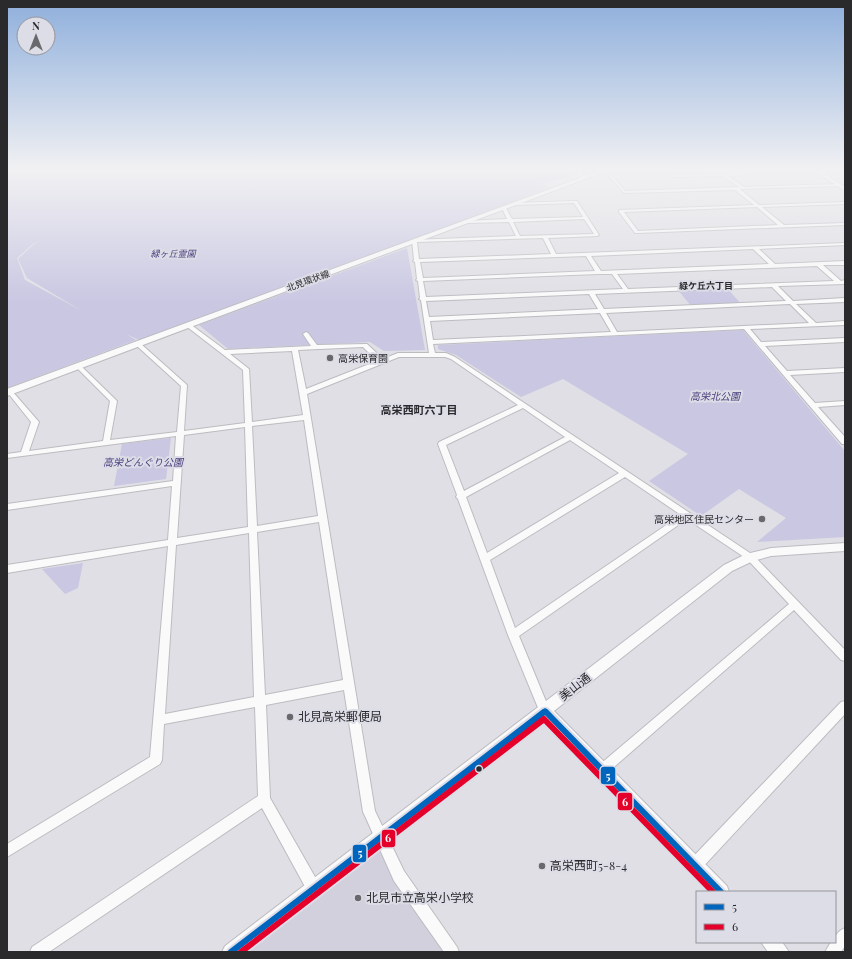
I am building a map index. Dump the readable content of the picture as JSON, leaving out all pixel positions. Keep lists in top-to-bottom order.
{
  "streets": {
    "main road": ["北見環状線"],
    "street": ["美山通"]
  },
  "districts": ["緑ケ丘六丁目", "高栄西町六丁目"],
  "parks": ["緑ヶ丘霊園", "高栄北公園", "高栄どんぐり公園"],
  "places": [
    "高栄保育園",
    "高栄地区住民センター",
    "北見高栄郵便局",
    "高栄西町5-8-4",
    "北見市立高栄小学校"
  ],
  "lines": ["transit line 5", "transit line 6"],
  "legend": ["5", "6"],
  "north": "top"
}
